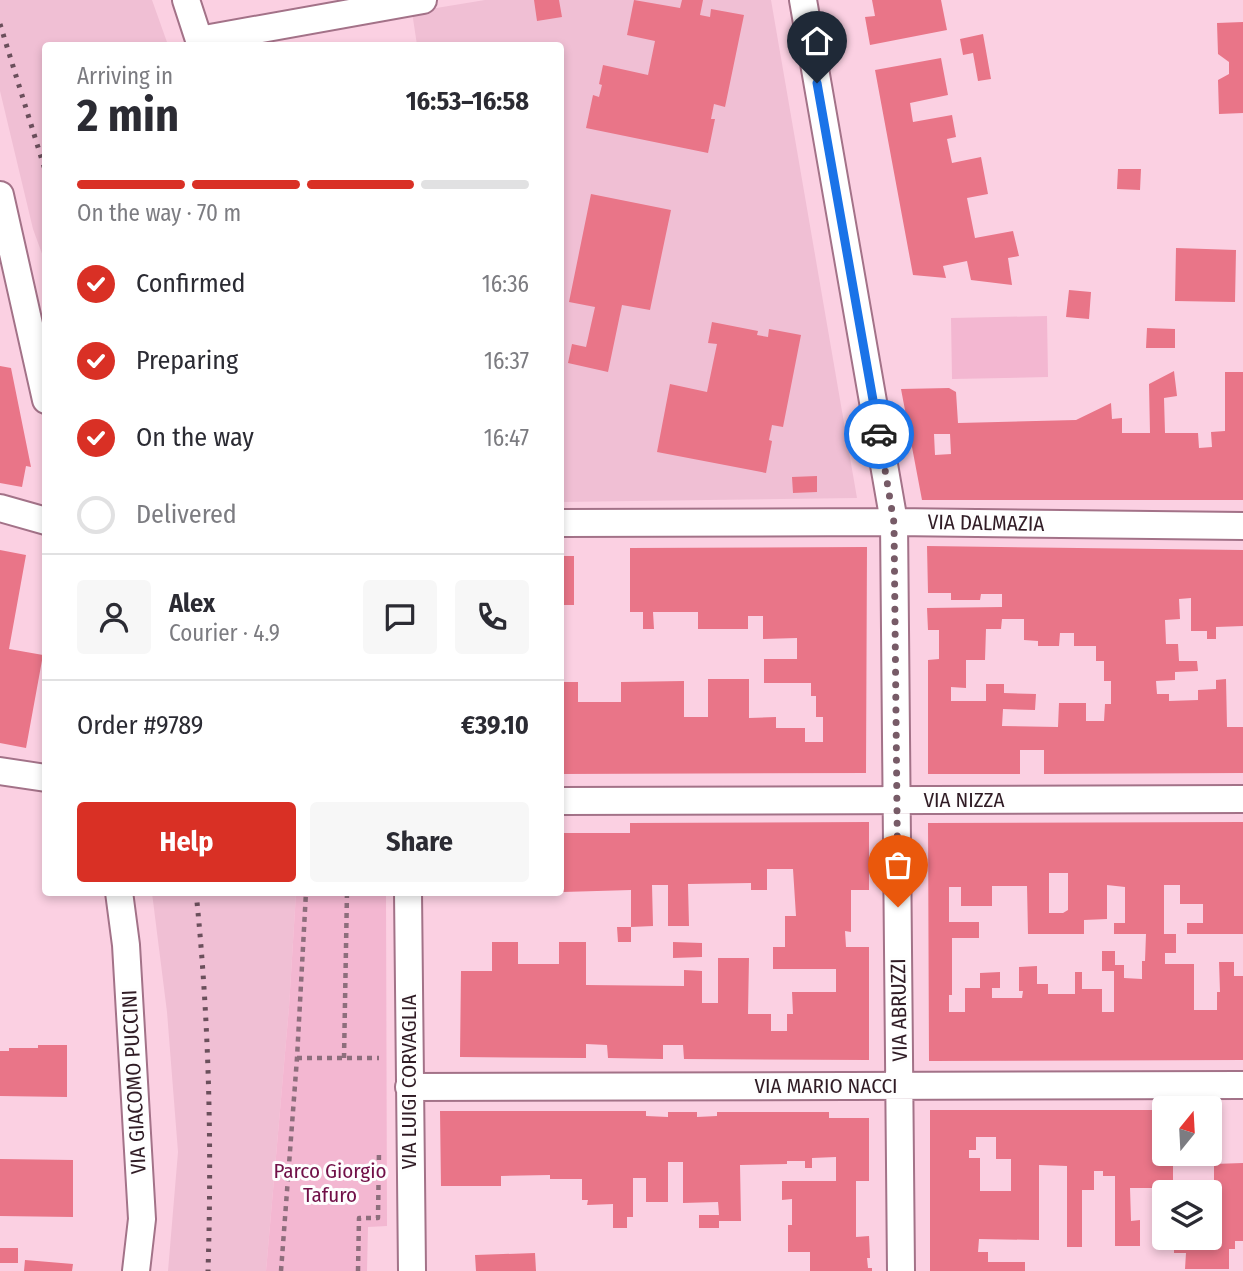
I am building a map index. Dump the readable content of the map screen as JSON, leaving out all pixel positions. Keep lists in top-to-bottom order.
{
  "streets": {
    "street": [
      "VIA DALMAZIA",
      "VIA NIZZA",
      "VIA ABRUZZI",
      "VIA GIACOMO PUCCINI",
      "VIA LUIGI CORVAGLIA",
      "VIA MARIO NACCI"
    ]
  },
  "crossings": [
    ["VIA DALMAZIA", "VIA ABRUZZI"],
    ["VIA NIZZA", "VIA ABRUZZI"],
    ["VIA ABRUZZI", "VIA MARIO NACCI"],
    ["VIA LUIGI CORVAGLIA", "VIA MARIO NACCI"]
  ],
  "parks": ["Parco Giorgio Tafuro"],
  "north": "top",
  "page": {
    "heading": ["2 min", "Arriving in", "16:53–16:58"],
    "panel": [
      "Alex",
      "Courier · 4.9",
      "Order #9789",
      "€39.10"
    ],
    "bar": "On the way · 70 m",
    "list": [
      ["Confirmed", "16:36"],
      ["Preparing", "16:37"],
      ["On the way", "16:47"],
      "Delivered"
    ],
    "buttons": ["Help", "Share"]
  }
}
